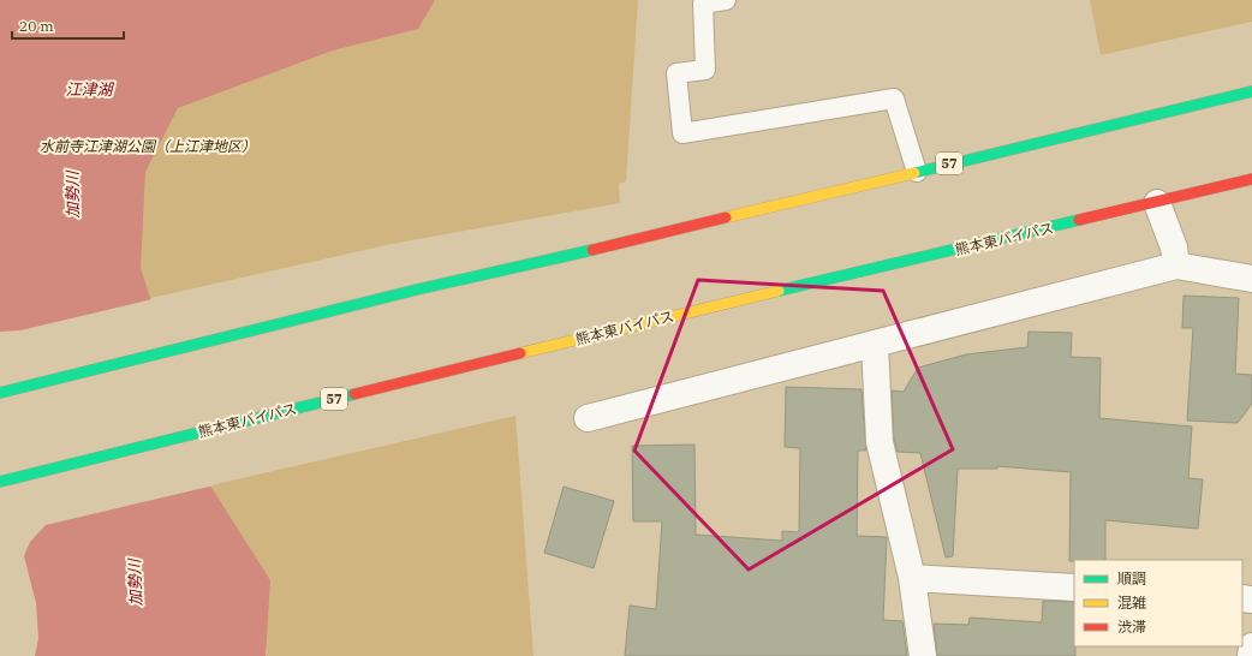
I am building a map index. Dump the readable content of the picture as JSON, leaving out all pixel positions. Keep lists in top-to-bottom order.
{
  "streets": {
    "highway": ["57", "熊本東バイパス"]
  },
  "water": ["江津湖", "加勢川"],
  "parks": ["水前寺江津湖公園（上江津地区）"],
  "legend": ["順調", "混雑", "渋滞"],
  "scale_bar": "20 m"
}
